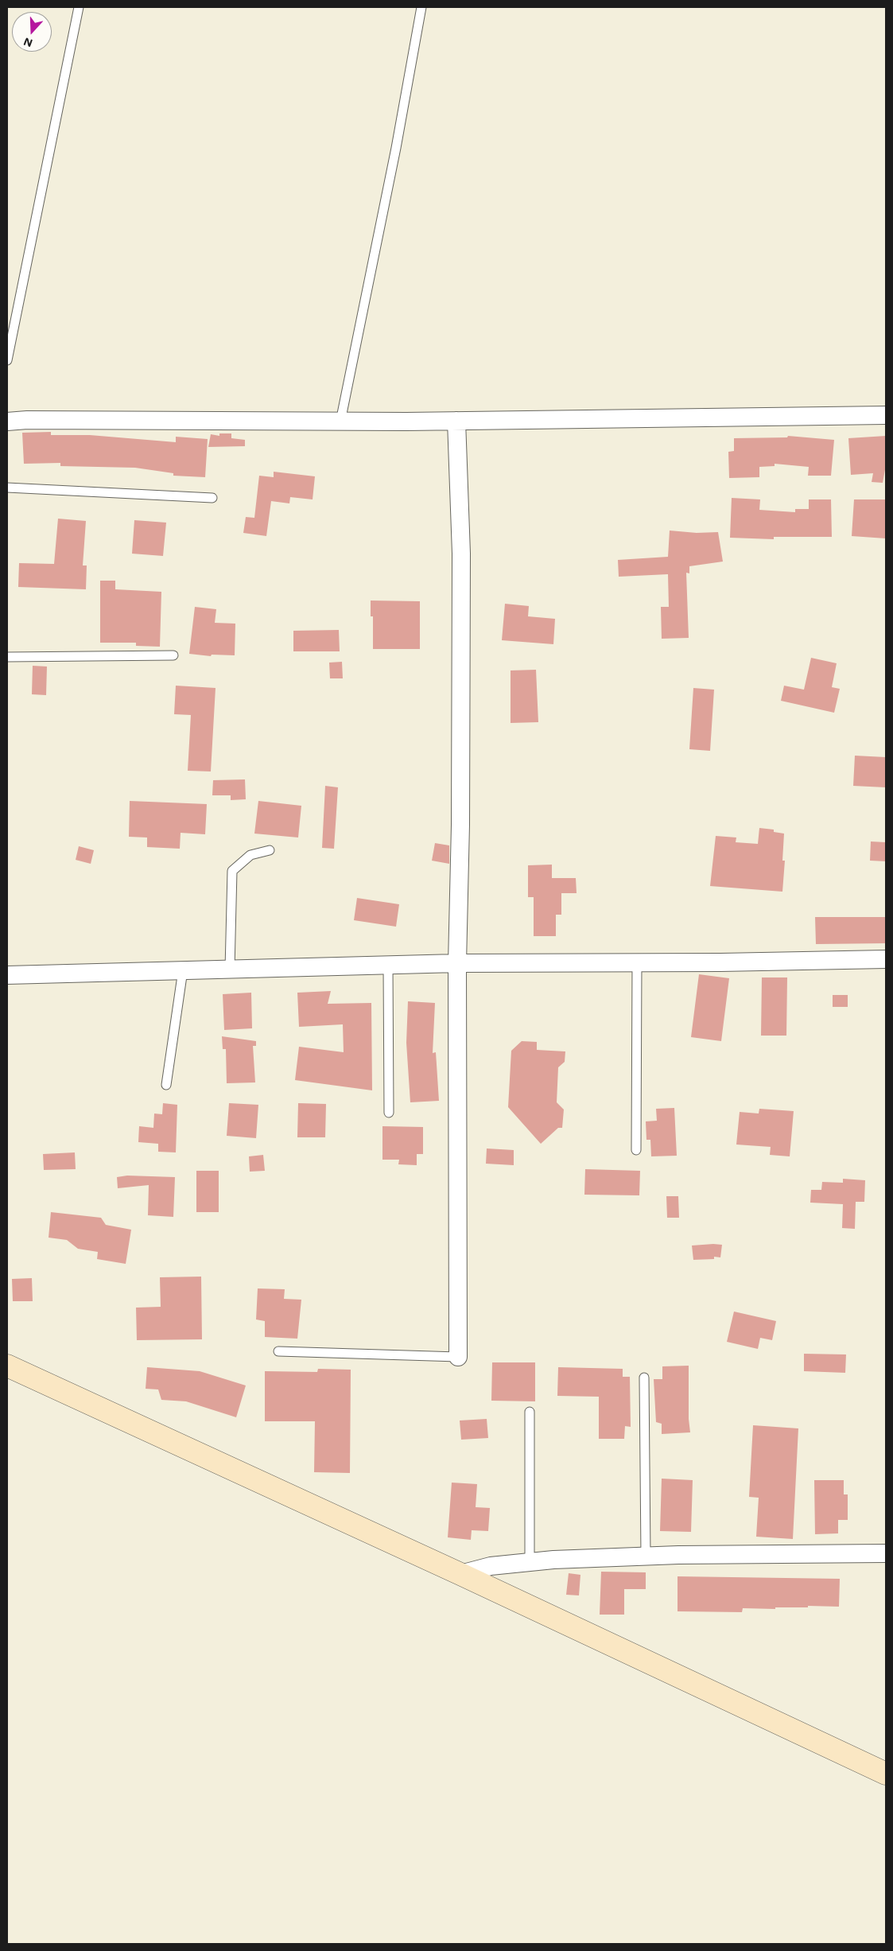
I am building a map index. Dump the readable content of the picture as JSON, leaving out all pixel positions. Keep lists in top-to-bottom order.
{
  "north": "bottom"
}
